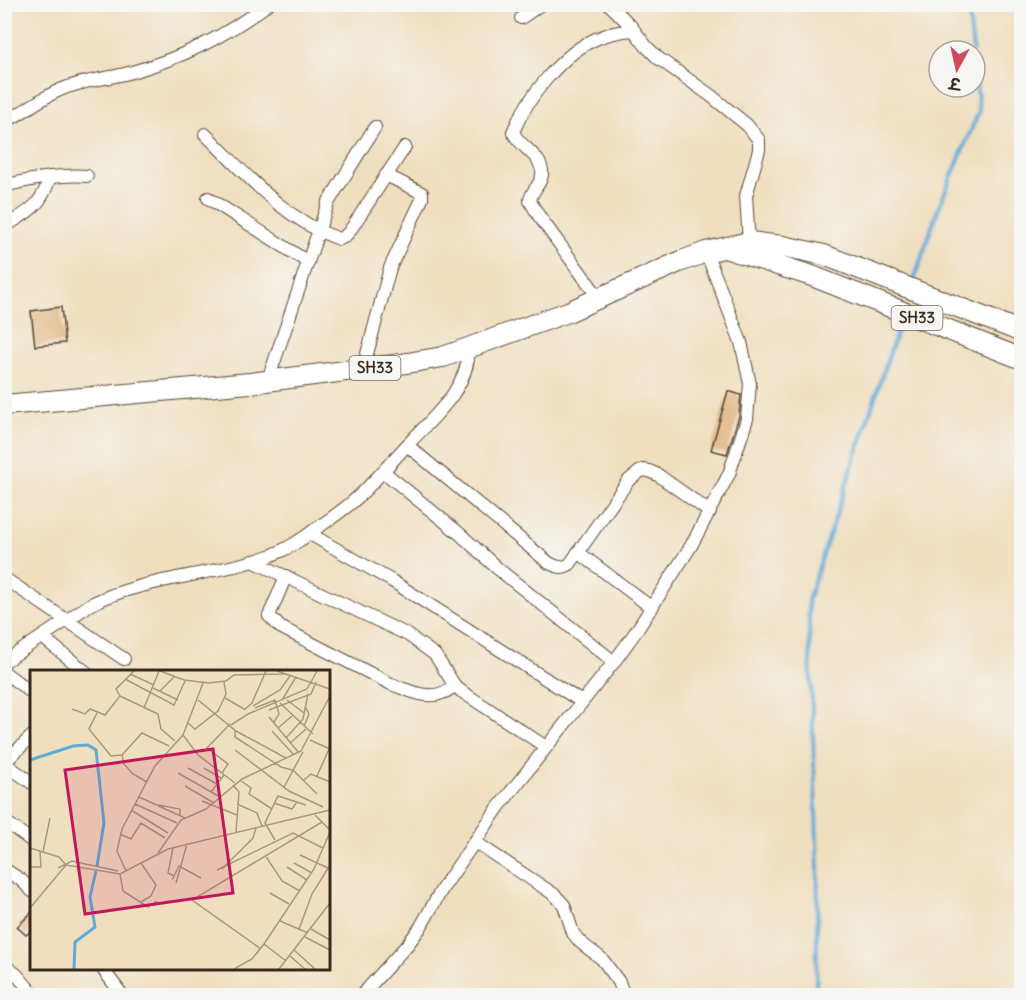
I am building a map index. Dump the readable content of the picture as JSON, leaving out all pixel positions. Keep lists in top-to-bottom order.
{
  "streets": {
    "main road": ["SH33"]
  },
  "north": "bottom"
}
